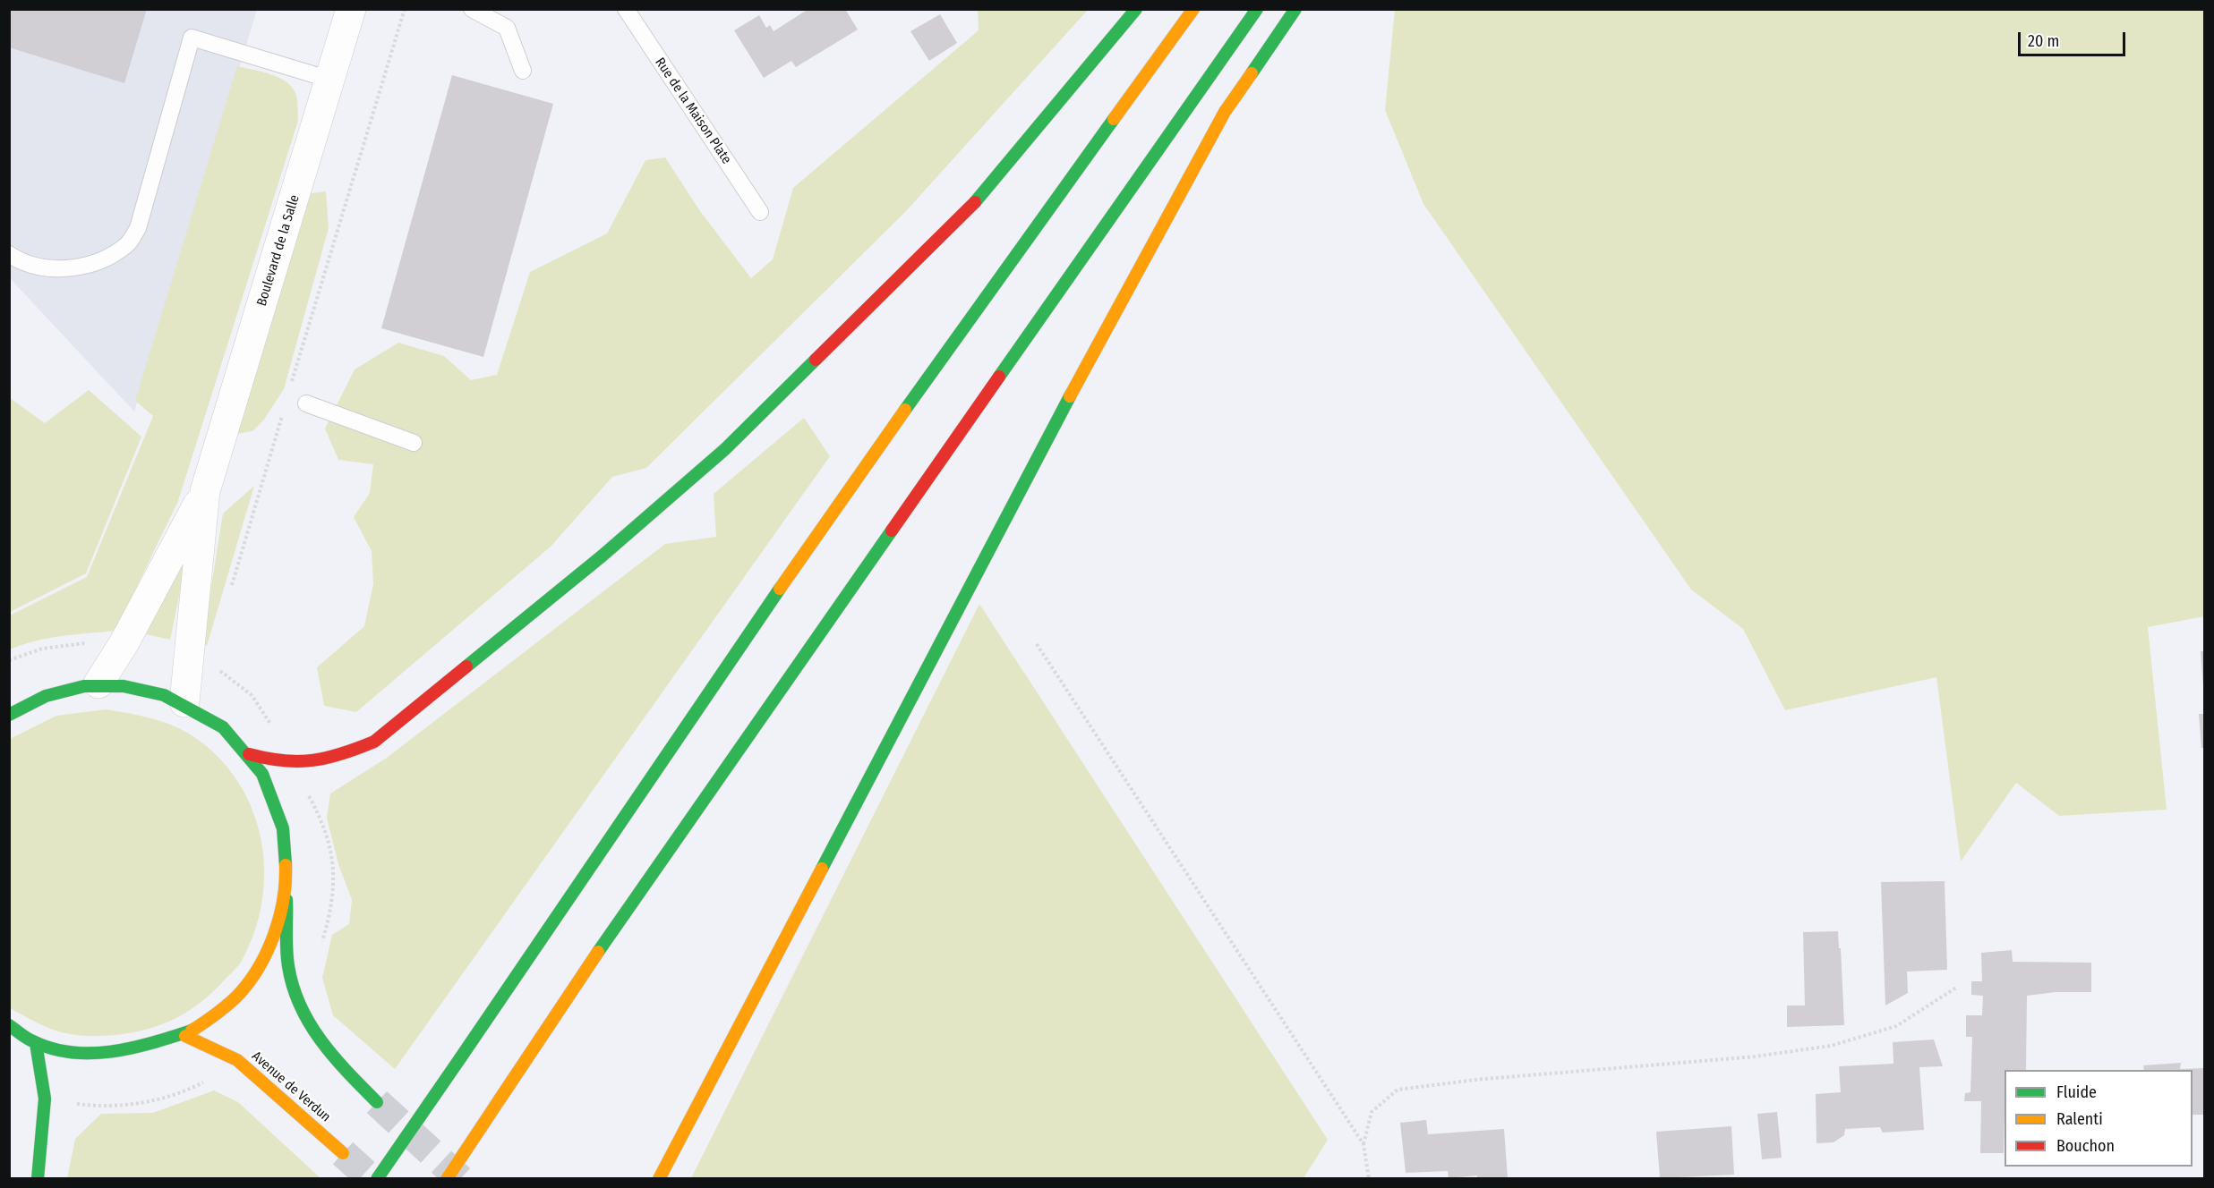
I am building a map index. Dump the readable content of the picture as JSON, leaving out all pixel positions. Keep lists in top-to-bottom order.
{
  "streets": {
    "main road": ["Avenue de Verdun"],
    "street": ["Boulevard de la Salle"],
    "lane": ["Rue de la Maison Plate"]
  },
  "legend": ["Fluide", "Ralenti", "Bouchon"],
  "scale_bar": "20 m"
}
